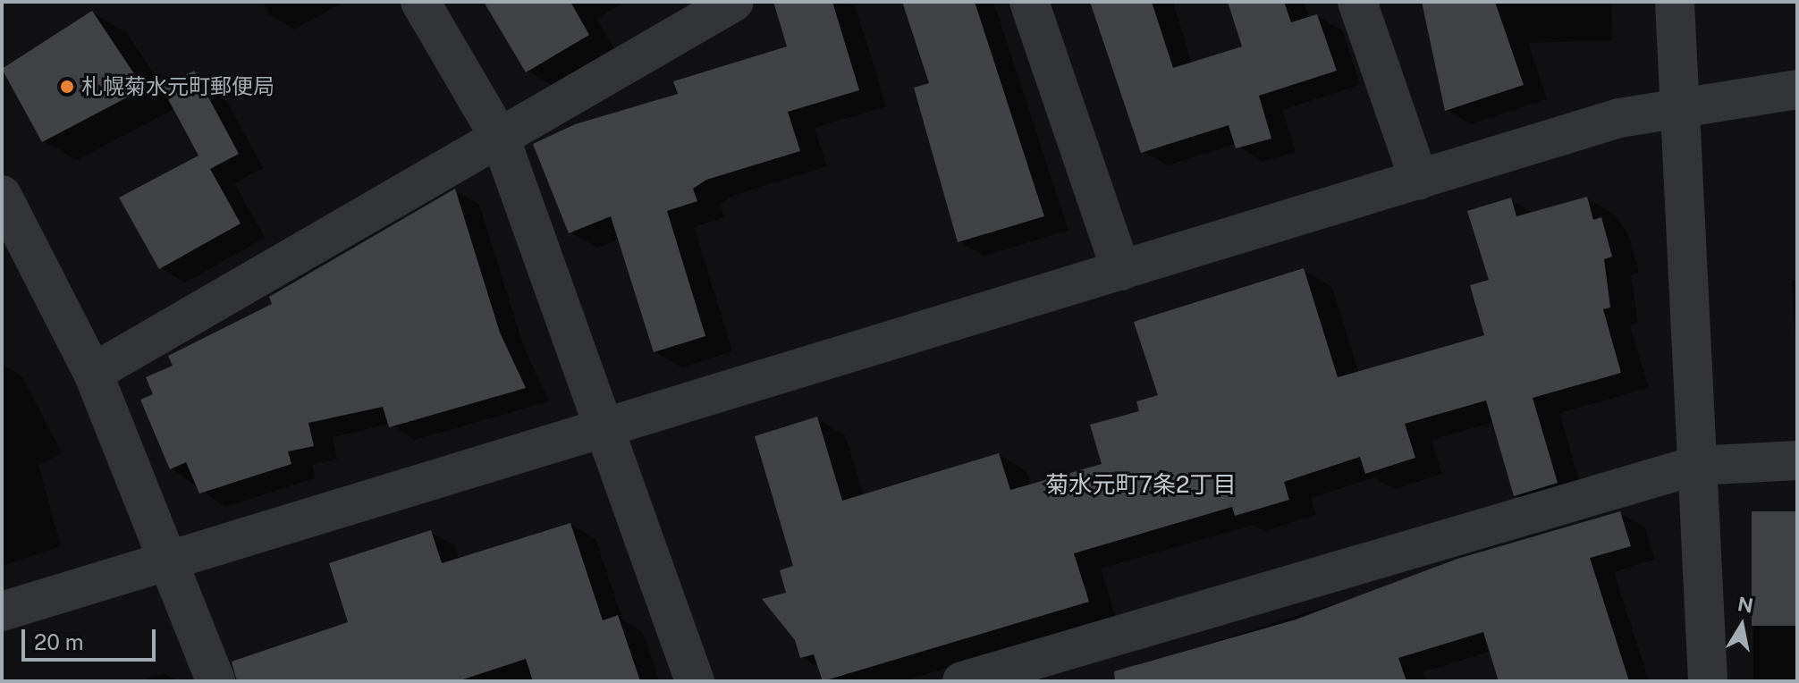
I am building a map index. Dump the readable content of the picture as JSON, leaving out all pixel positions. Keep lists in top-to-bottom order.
{
  "districts": ["菊水元町7条2丁目"],
  "places": ["札幌菊水元町郵便局"],
  "scale_bar": "20 m",
  "north": "top"
}
